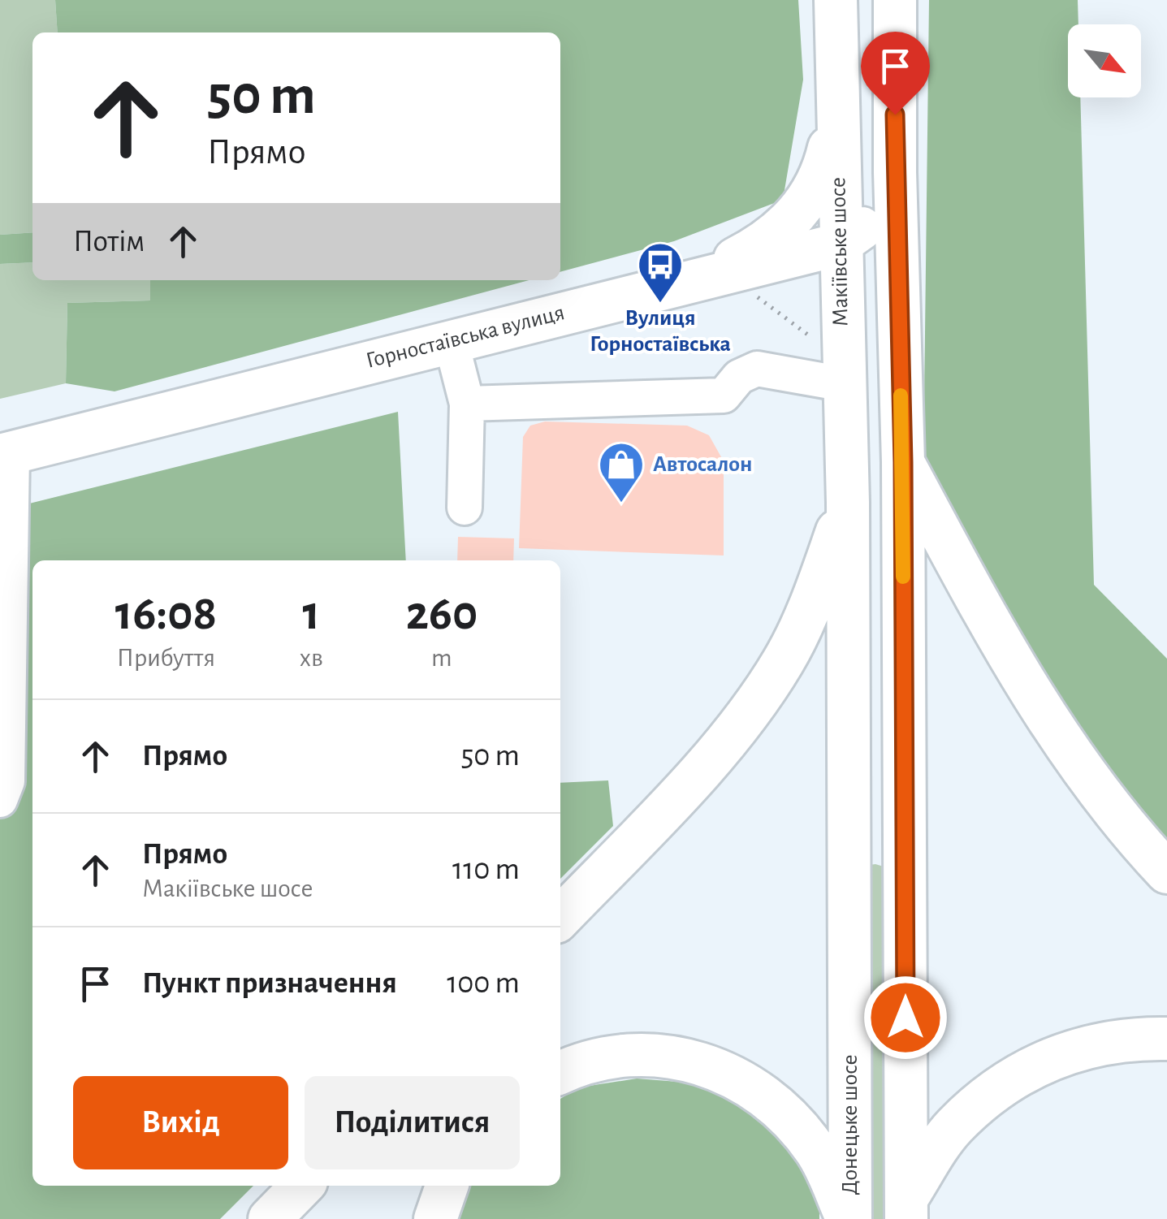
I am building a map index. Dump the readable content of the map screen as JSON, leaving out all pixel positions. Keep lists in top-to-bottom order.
{
  "streets": {
    "main road": ["Макіївське шосе", "Горностаївська вулиця", "Донецьке шосе"]
  },
  "crossings": [
    ["Макіївське шосе", "Горностаївська вулиця"],
    ["Макіївське шосе", "Донецьке шосе"]
  ],
  "places": {
    "bus stop": ["Вулиця Горностаївська"],
    "shop": ["Автосалон"]
  },
  "north": "bottom right",
  "page": {
    "turn": ["50 m", "Прямо"],
    "then": "Потім",
    "eta": [
      "16:08",
      "Прибуття",
      "1",
      "хв",
      "260",
      "m"
    ],
    "list": [
      {
        "name": "Прямо",
        "value": "50 m"
      },
      {
        "name": "Прямо",
        "note": "Макіївське шосе",
        "value": "110 m"
      },
      {
        "name": "Пункт призначення",
        "value": "100 m"
      }
    ],
    "buttons": ["Вихід", "Поділитися"]
  }
}
